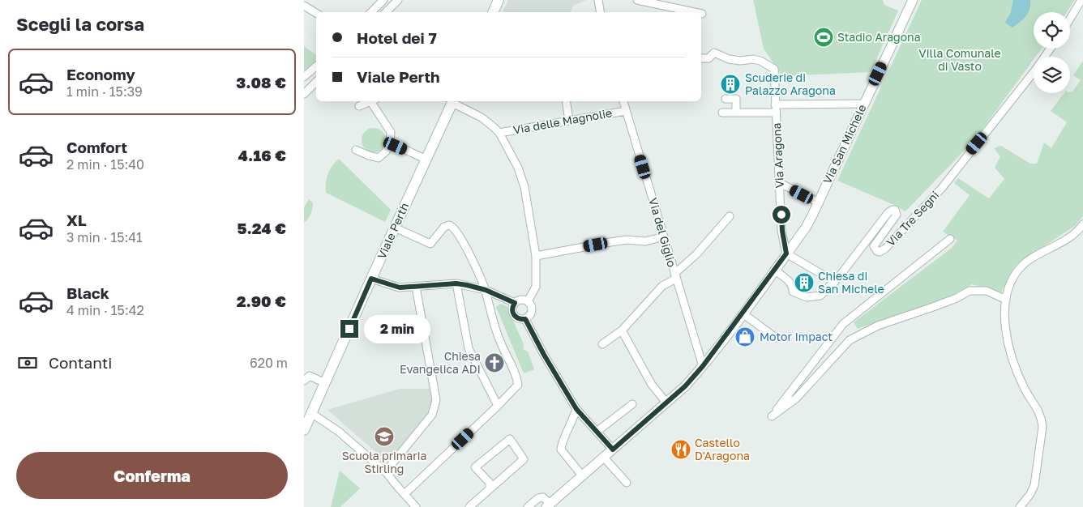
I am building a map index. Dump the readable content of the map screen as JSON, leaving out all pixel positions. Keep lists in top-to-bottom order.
{
  "streets": {
    "main road": ["Viale Perth"],
    "street": [
      "Via delle Magnolie",
      "Via San Michele",
      "Via Aragona",
      "Via Tre Segni",
      "Via del Giglio"
    ]
  },
  "crossings": [
    ["Via delle Magnolie", "Via del Giglio"],
    ["Via San Michele", "Via Aragona"],
    ["Via San Michele", "Via del Giglio"]
  ],
  "parks": ["Villa Comunale di Vasto"],
  "places": {
    "sports": ["Stadio Aragona"],
    "building": ["Scuderie di Palazzo Aragona", "Chiesa di San Michele"],
    "shop": ["Motor Impact"],
    "church": ["Chiesa Evangelica ADI"],
    "school or university": ["Scuola primaria Stirling"],
    "restaurant": ["Castello D'Aragona"]
  },
  "page": {
    "heading": "Scegli la corsa",
    "banner": ["Hotel dei 7", "Viale Perth"],
    "list": [
      {
        "name": "Economy",
        "note": "1 min · 15:39",
        "value": "3.08 €"
      },
      {
        "name": "Comfort",
        "note": "2 min · 15:40",
        "value": "4.16 €"
      },
      {
        "name": "XL",
        "note": "3 min · 15:41",
        "value": "5.24 €"
      },
      {
        "name": "Black",
        "note": "4 min · 15:42",
        "value": "2.90 €"
      }
    ],
    "bubble": "2 min",
    "pay": ["Contanti", "620 m"],
    "buttons": "Conferma"
  }
}
